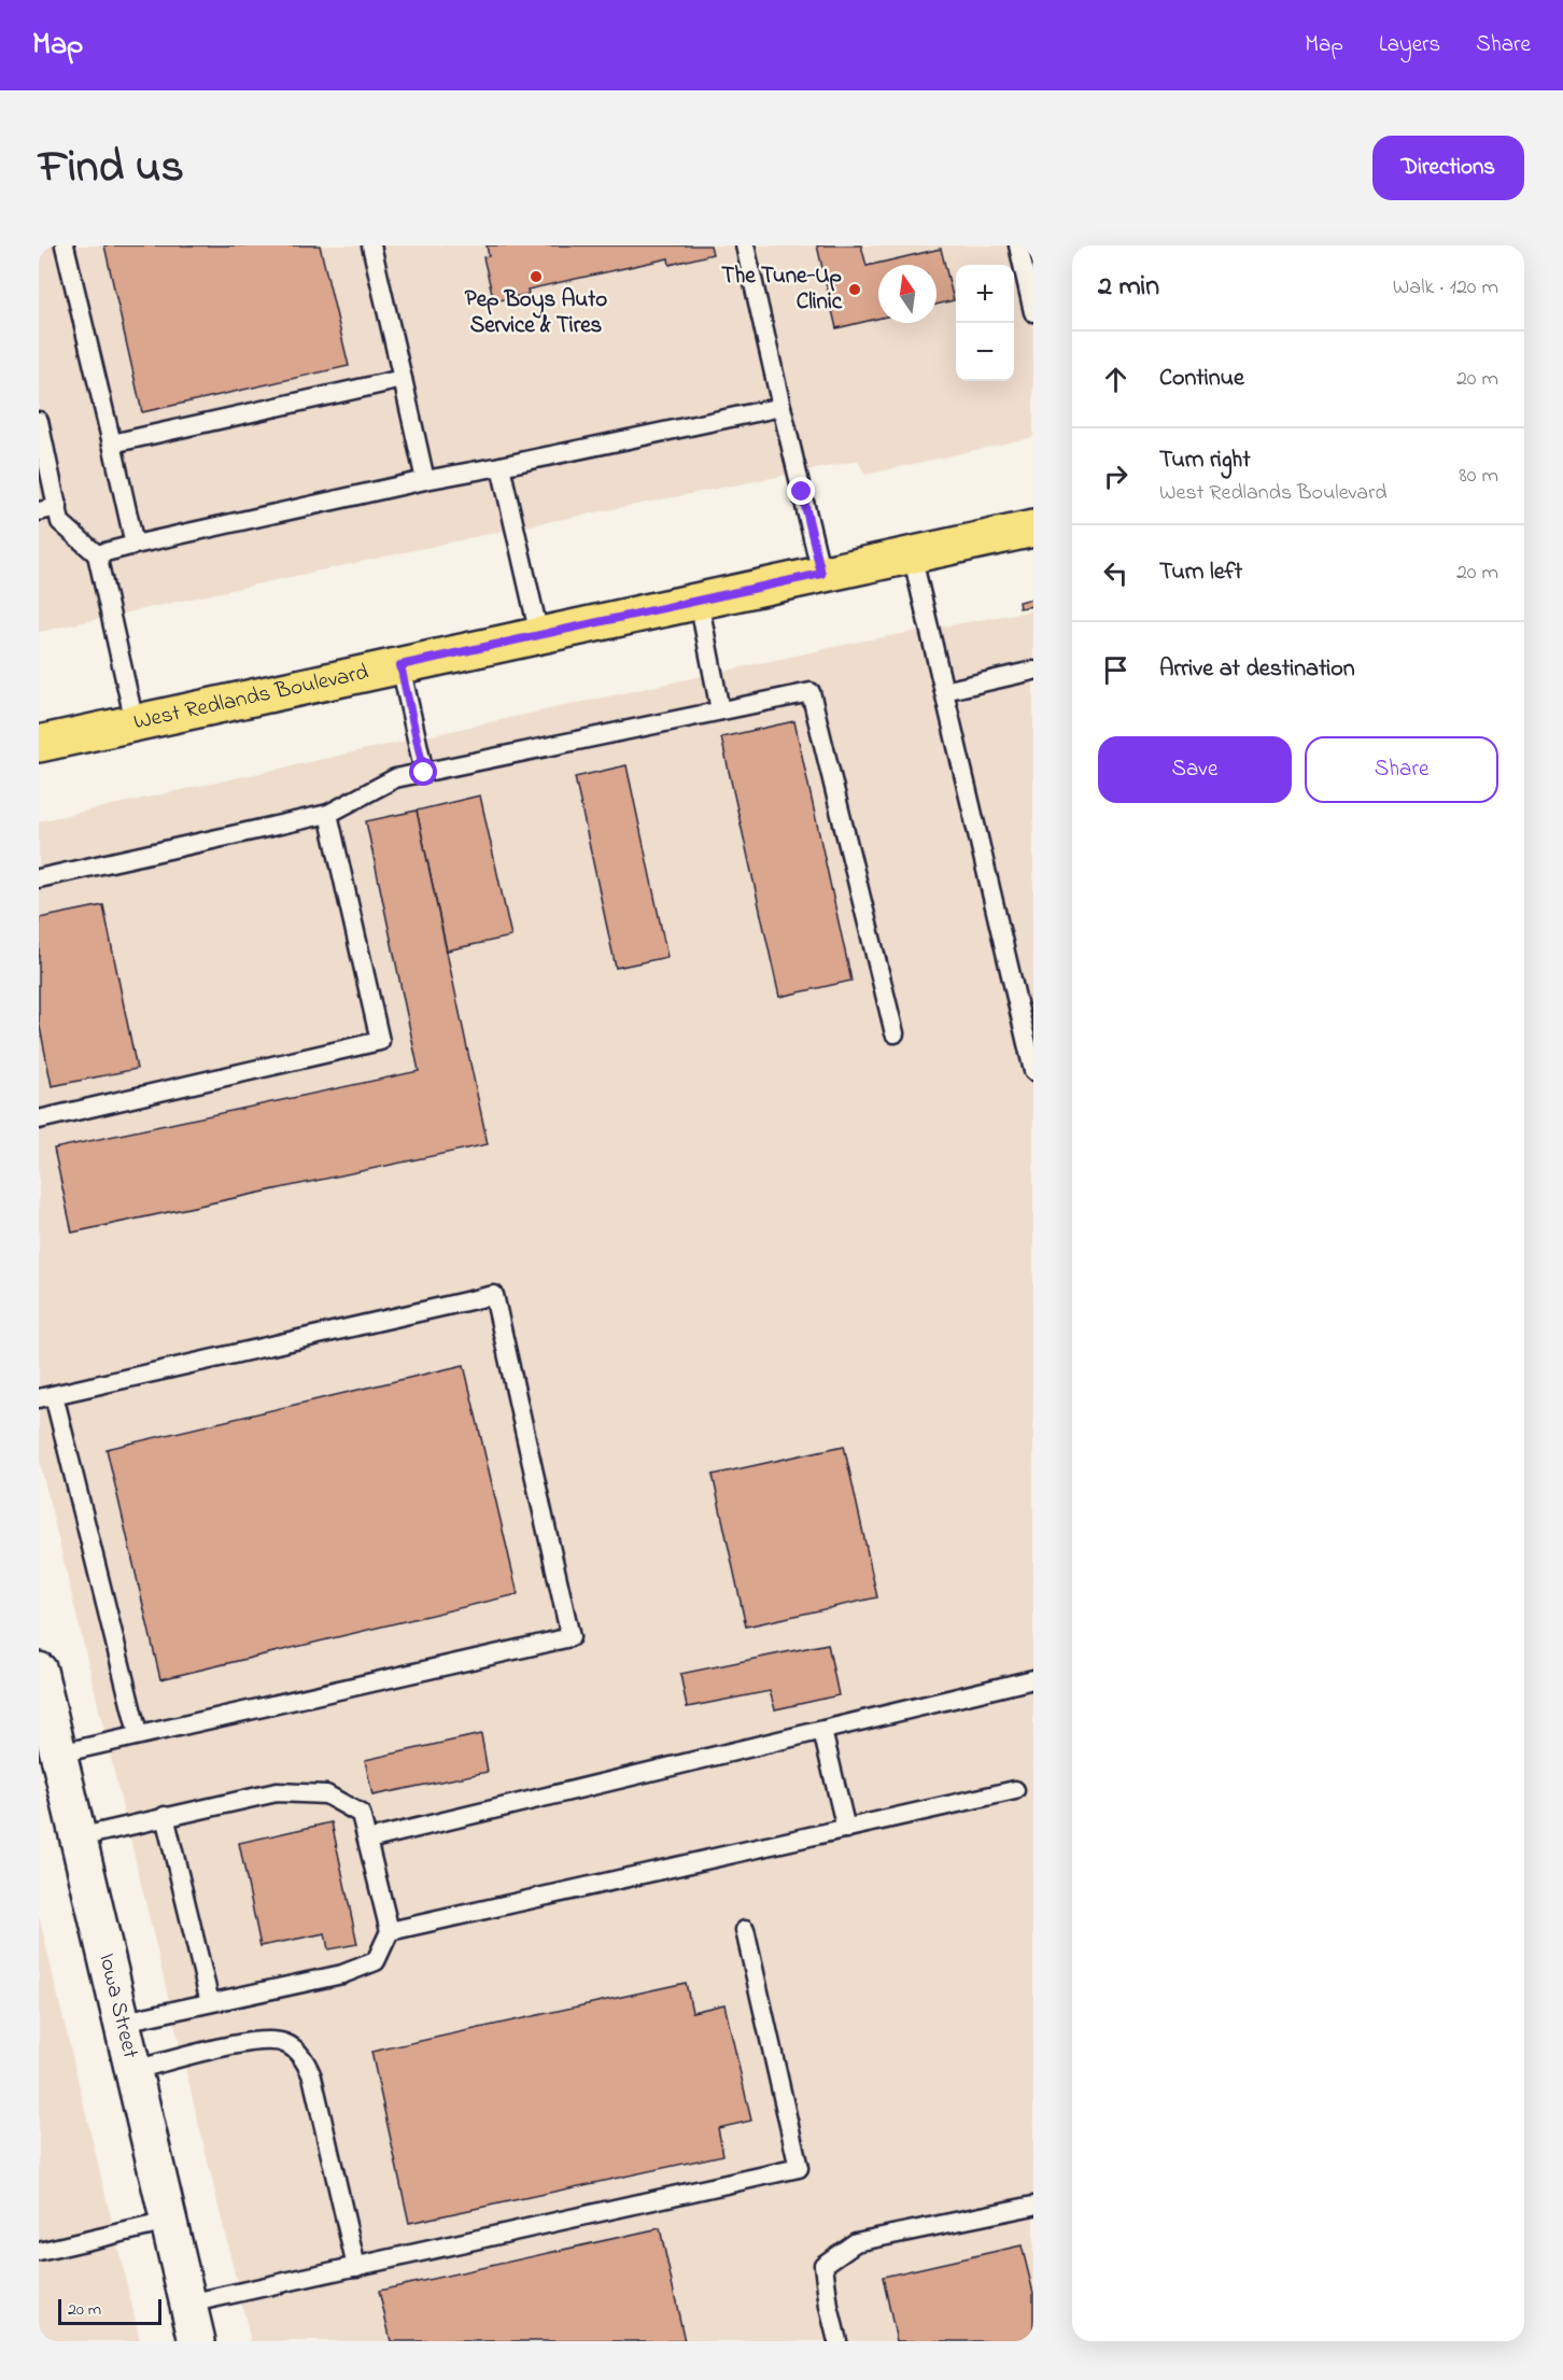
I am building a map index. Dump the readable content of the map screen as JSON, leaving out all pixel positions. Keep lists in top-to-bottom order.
{
  "streets": {
    "main road": ["West Redlands Boulevard"],
    "street": ["Iowa Street"]
  },
  "places": ["Pep Boys Auto Service & Tires", "The Tune-Up Clinic"],
  "scale_bar": "20 m",
  "north": "top",
  "page": {
    "header": "Map",
    "nav": ["Map", "Layers", "Share"],
    "title": "Find us",
    "buttons": [
      "Directions",
      ["Save", "Share"]
    ],
    "heading": ["2 min", "Walk · 120 m"],
    "map_buttons": ["+", "−"],
    "list": [
      ["Continue", "20 m"],
      ["Turn right", "West Redlands Boulevard", "80 m"],
      ["Turn left", "20 m"],
      "Arrive at destination"
    ],
    "scale": "20 m"
  }
}
